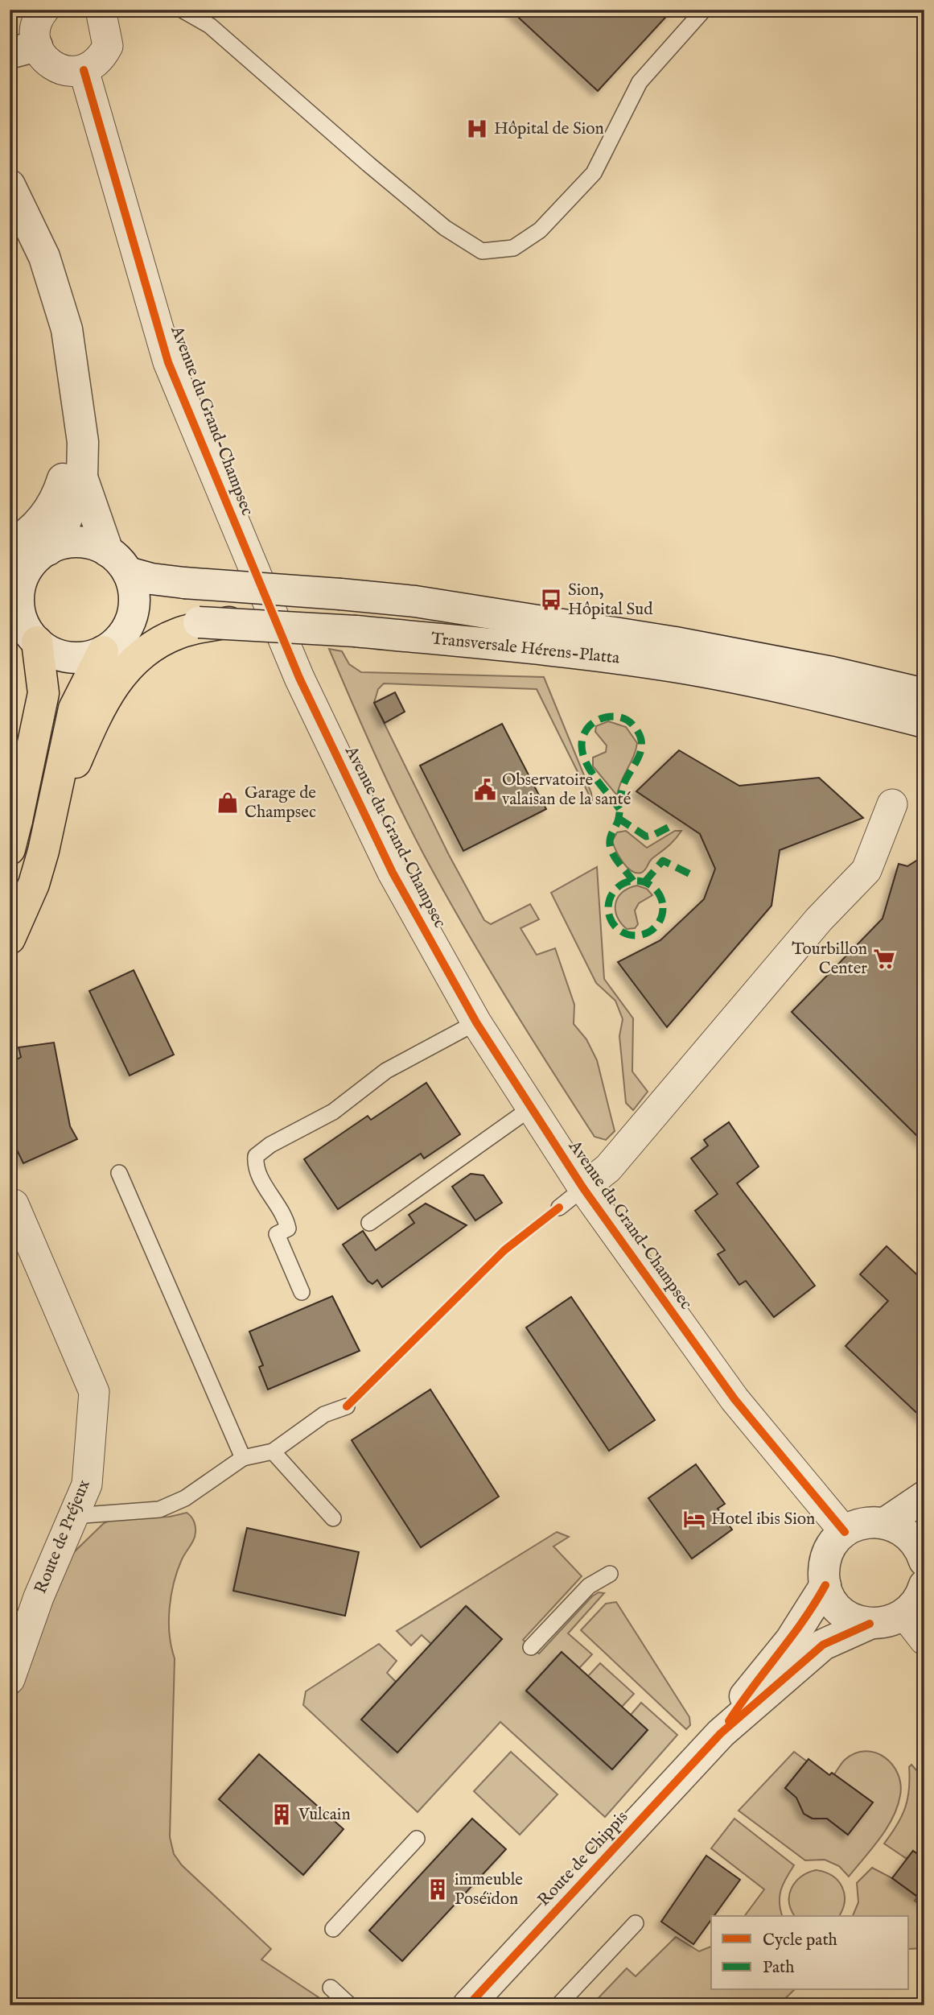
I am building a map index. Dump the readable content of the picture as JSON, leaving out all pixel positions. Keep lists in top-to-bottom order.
{
  "streets": {
    "main road": ["Transversale Hérens-Platta", "Route de Chippis"],
    "street": ["Avenue du Grand-Champsec", "Route de Préjeux"]
  },
  "places": {
    "hospital": ["Hôpital de Sion"],
    "bus stop": ["Sion, Hôpital Sud"],
    "public building": ["Observatoire valaisan de la santé"],
    "shop": ["Garage de Champsec"],
    "supermarket": ["Tourbillon Center"],
    "hotel": ["Hotel ibis Sion"],
    "building": ["Vulcain", "immeuble Poséïdon"]
  },
  "legend": ["Cycle path", "Path"]
}
